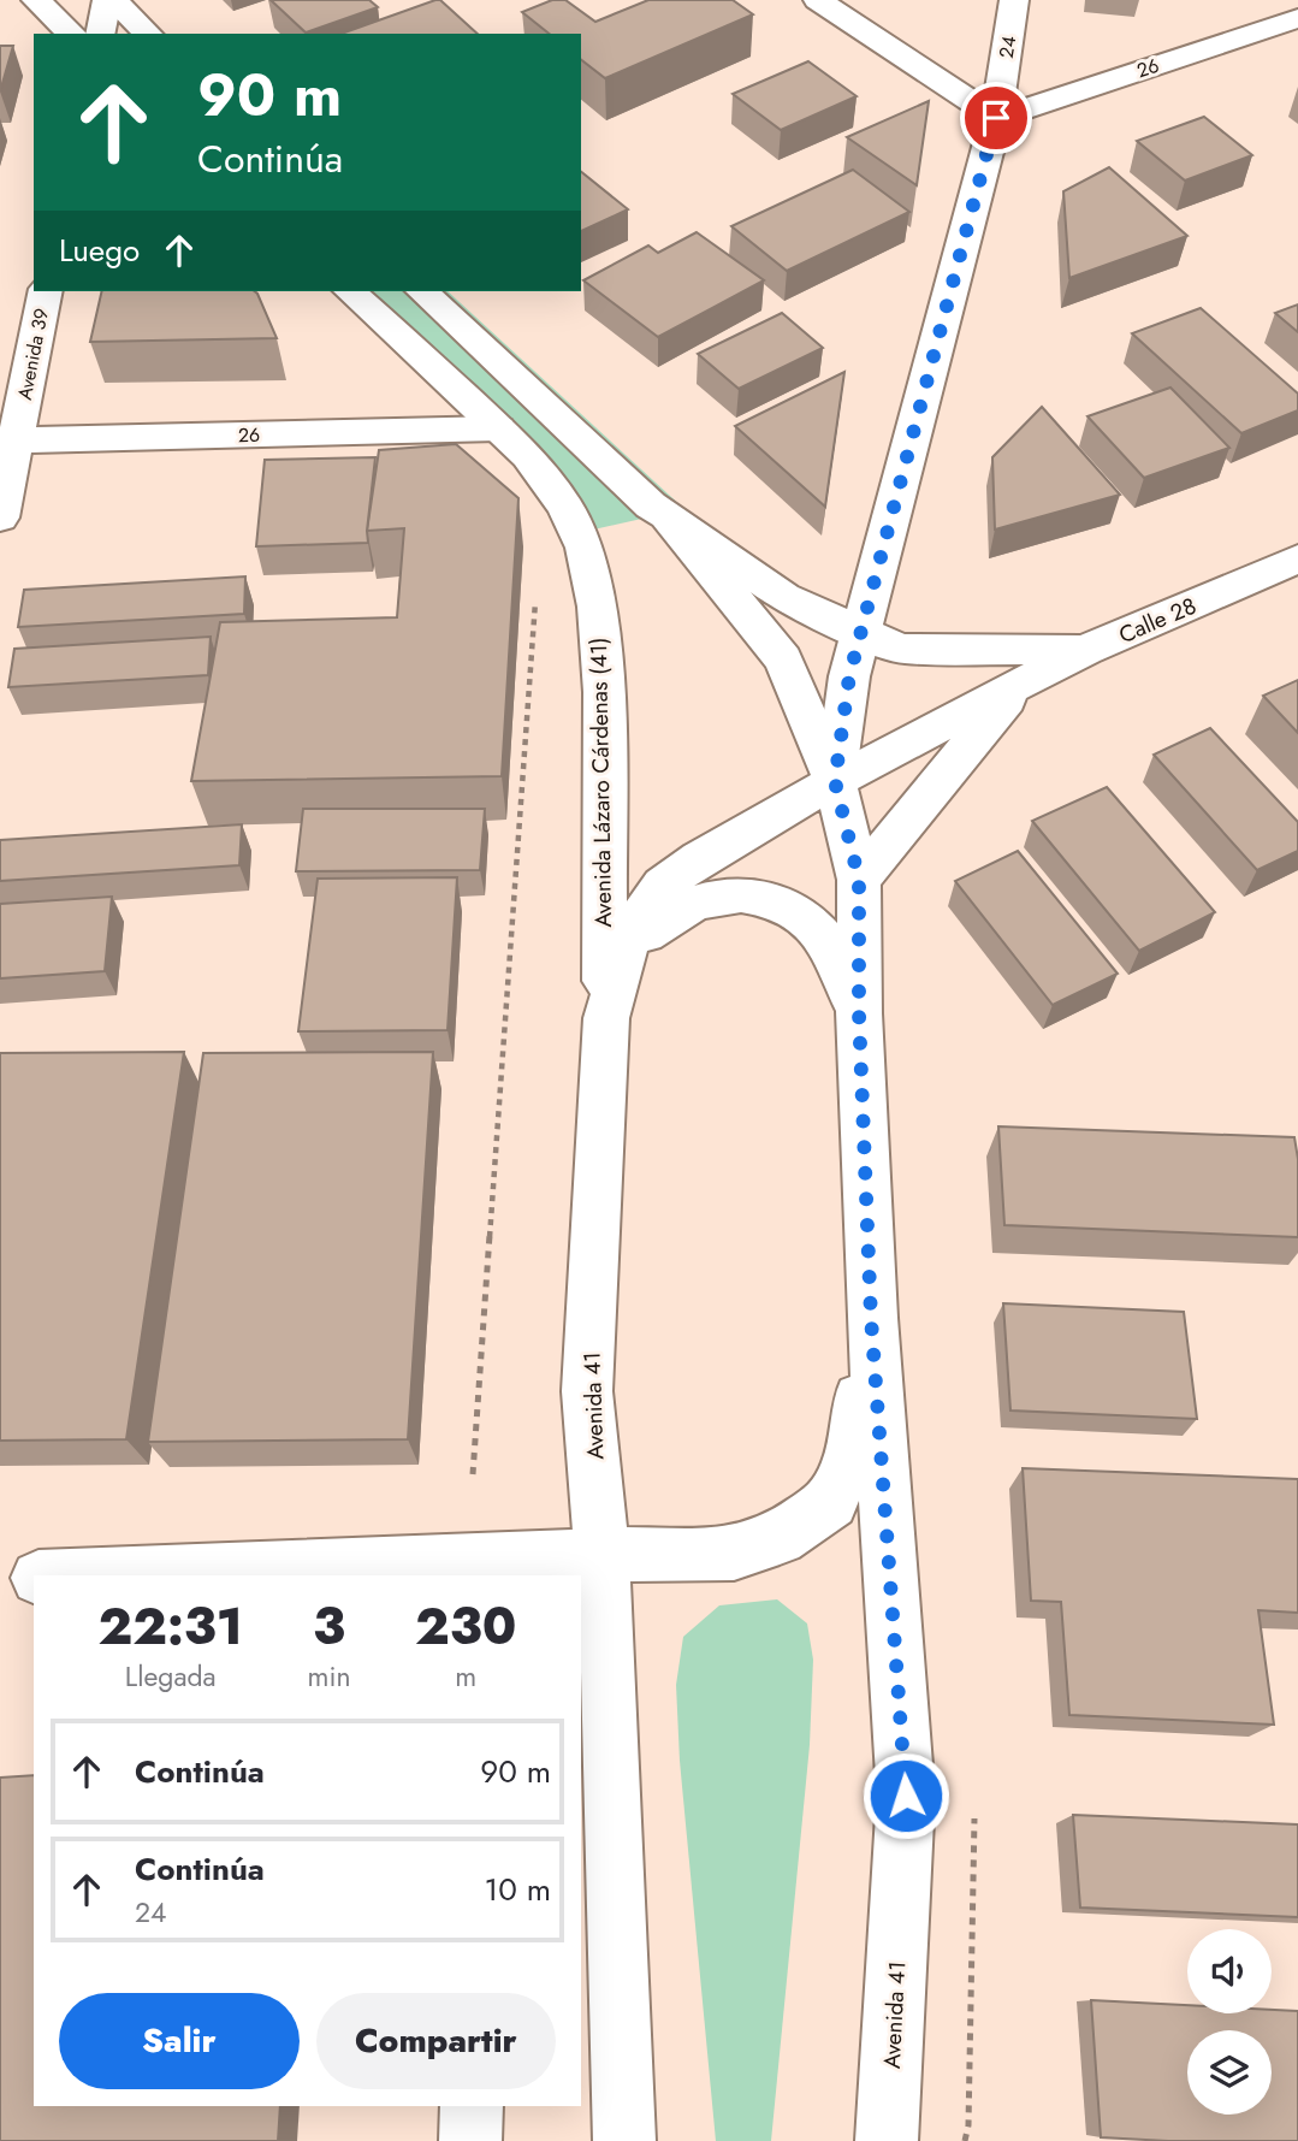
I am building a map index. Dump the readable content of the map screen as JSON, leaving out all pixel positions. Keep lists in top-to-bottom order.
{
  "streets": {
    "main road": [
      "24",
      "26",
      "Avenida 39",
      "Calle 28",
      "Avenida Lázaro Cárdenas (41)",
      "Avenida 41"
    ]
  },
  "crossings": [
    ["24", "26"],
    ["24", "Calle 28"],
    ["24", "Avenida 41"],
    ["26", "Avenida 39"],
    ["26", "Avenida Lázaro Cárdenas (41)"],
    ["Calle 28", "Avenida 41"],
    ["Avenida Lázaro Cárdenas (41)", "Avenida 41"]
  ],
  "page": {
    "turn": ["90 m", "Continúa"],
    "then": "Luego",
    "eta": [
      "22:31",
      "Llegada",
      "3",
      "min",
      "230",
      "m"
    ],
    "list": [
      {
        "name": "Continúa",
        "value": "90 m"
      },
      {
        "name": "Continúa",
        "note": "24",
        "value": "10 m"
      }
    ],
    "buttons": ["Salir", "Compartir"]
  }
}
